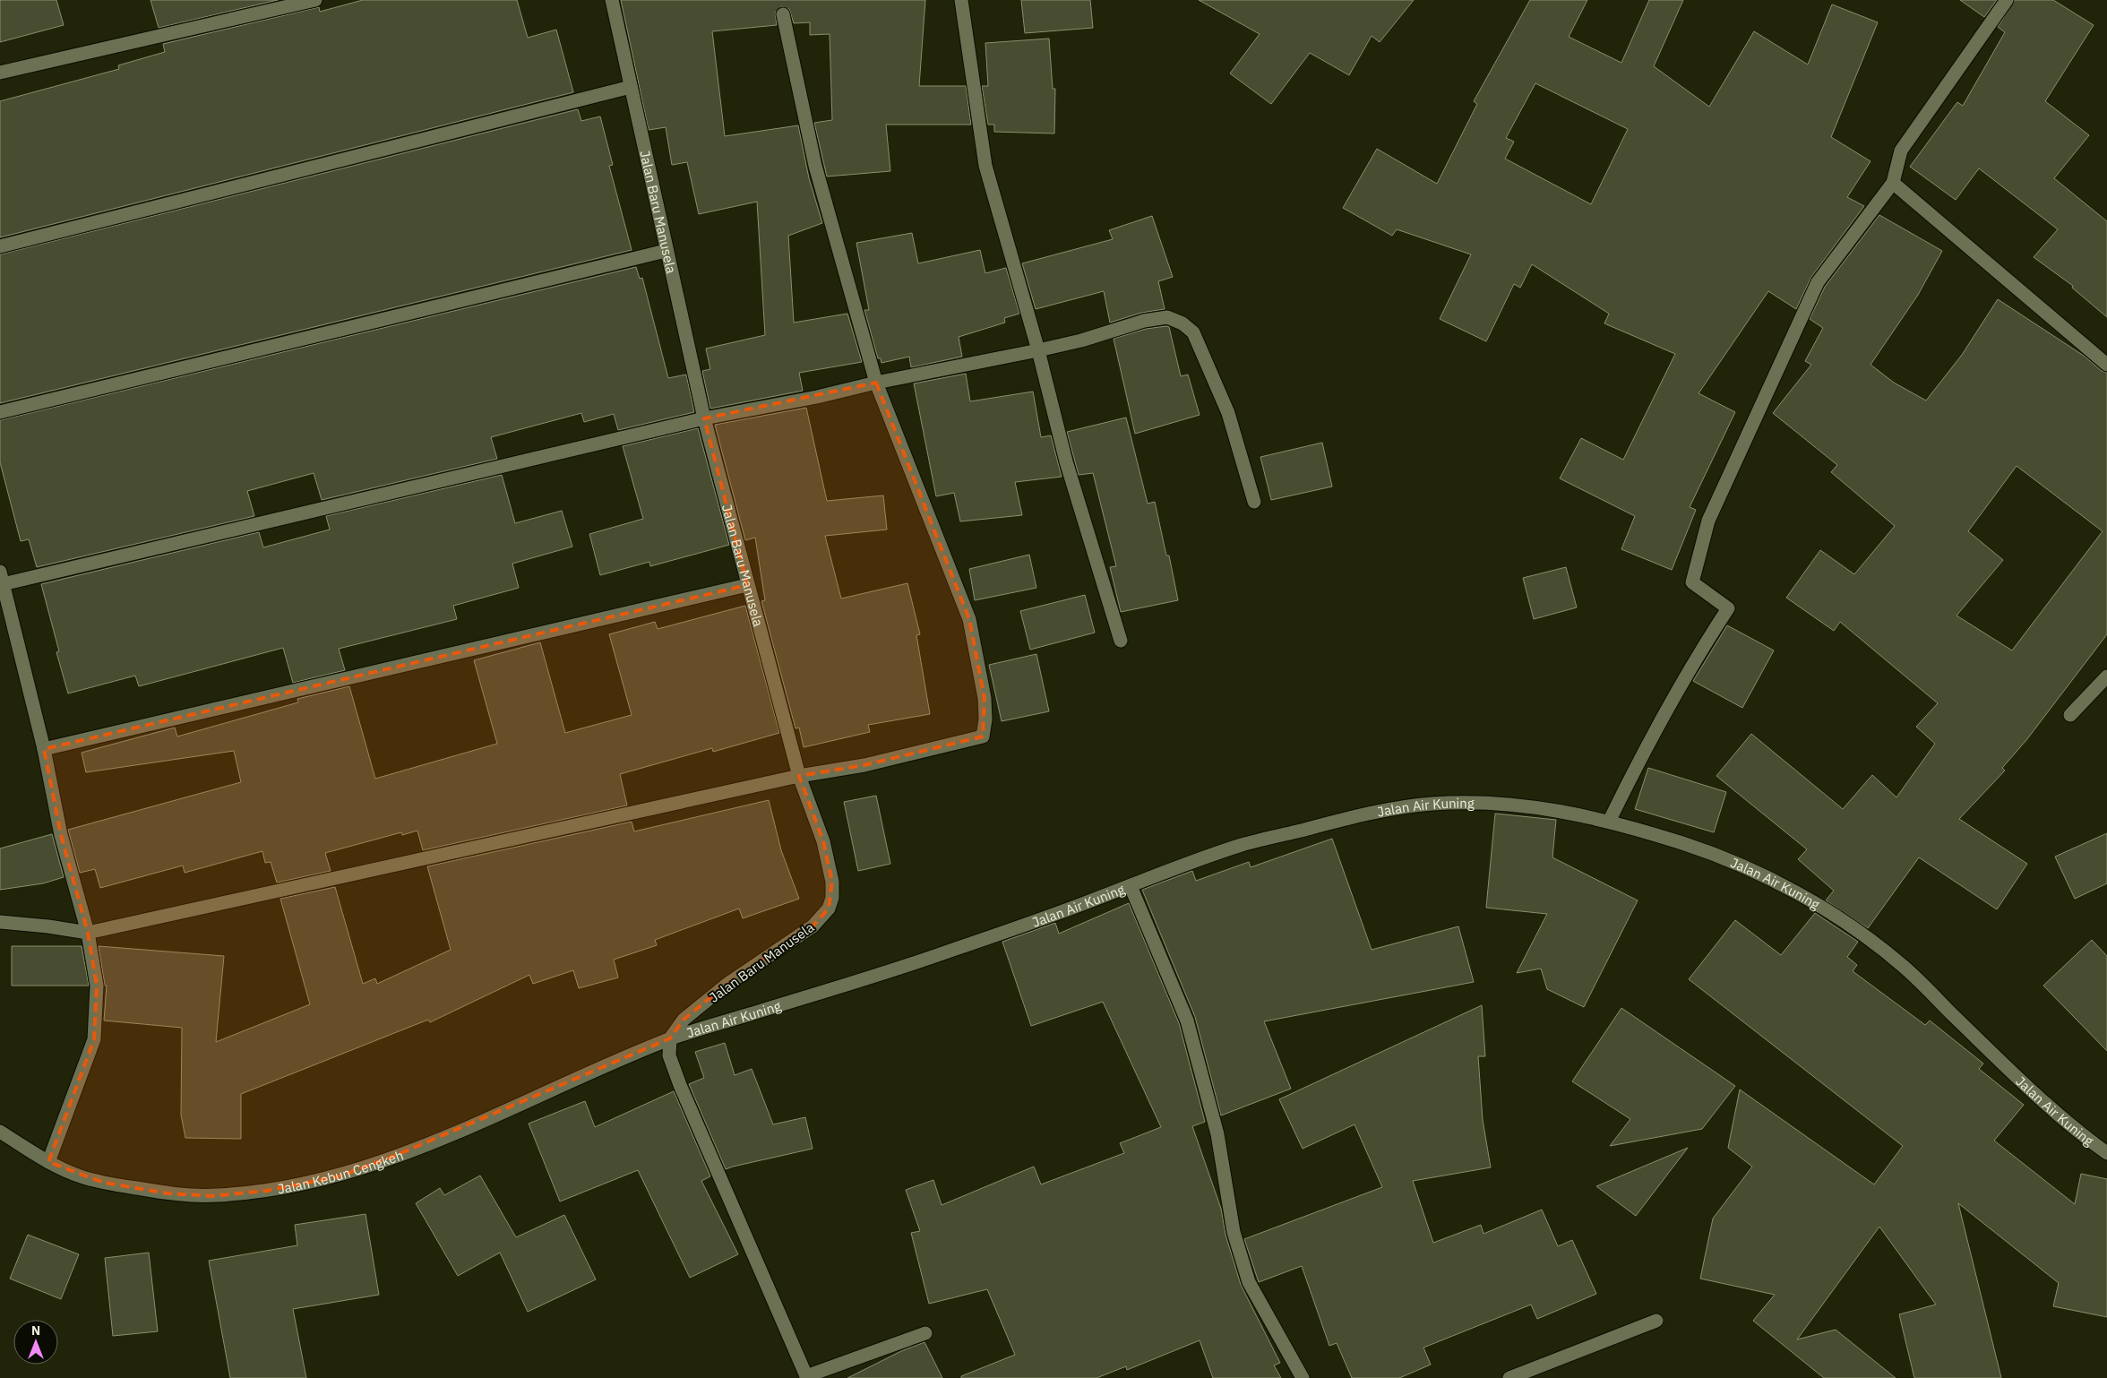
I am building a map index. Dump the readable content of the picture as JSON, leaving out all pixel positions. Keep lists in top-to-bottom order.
{
  "streets": {
    "street": ["Jalan Baru Manusela", "Jalan Air Kuning", "Jalan Kebun Cengkeh"]
  },
  "crossings": [
    ["Jalan Baru Manusela", "Jalan Air Kuning"],
    ["Jalan Baru Manusela", "Jalan Kebun Cengkeh"],
    ["Jalan Air Kuning", "Jalan Kebun Cengkeh"]
  ],
  "north": "top"
}
